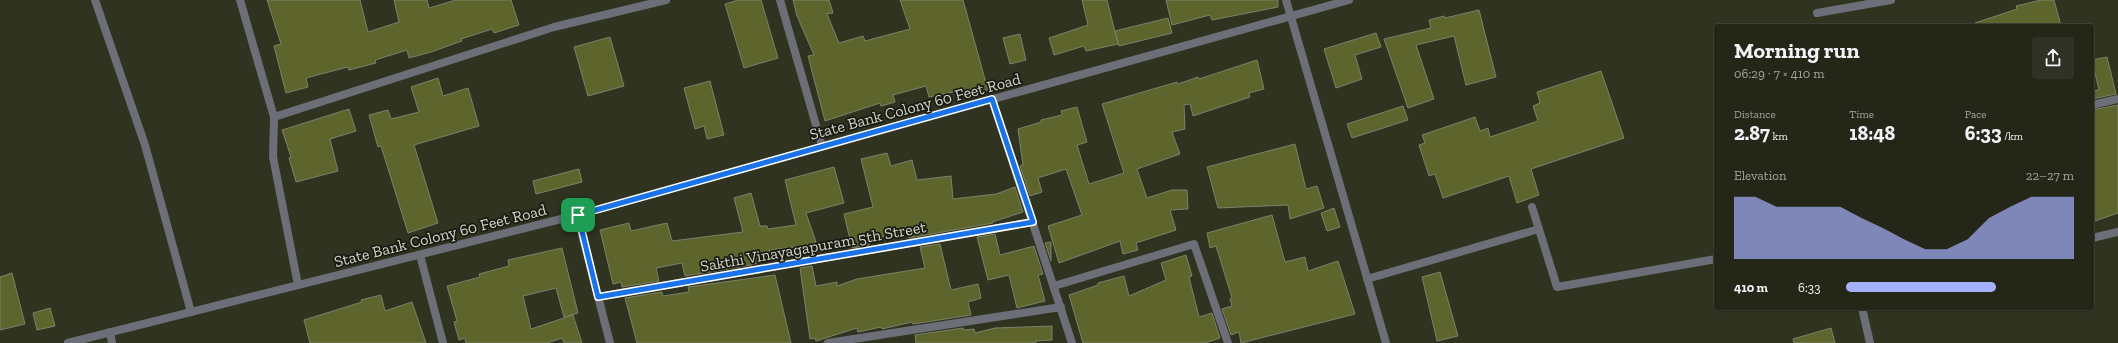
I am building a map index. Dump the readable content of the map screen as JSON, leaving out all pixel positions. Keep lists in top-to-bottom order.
{
  "streets": {
    "street": ["State Bank Colony 60 Feet Road", "Sakthi Vinayagapuram 5th Street"]
  },
  "page": {
    "heading": ["Morning run", "06:29 · 7 × 410 m"],
    "stats": [
      ["Distance", "2.87 km"],
      ["Time", "18:48"],
      ["Pace", "6:33 /km"]
    ],
    "chart": ["Elevation", "22–27 m"],
    "list": [
      {
        "name": "410 m",
        "note": "6:33"
      }
    ]
  }
}
